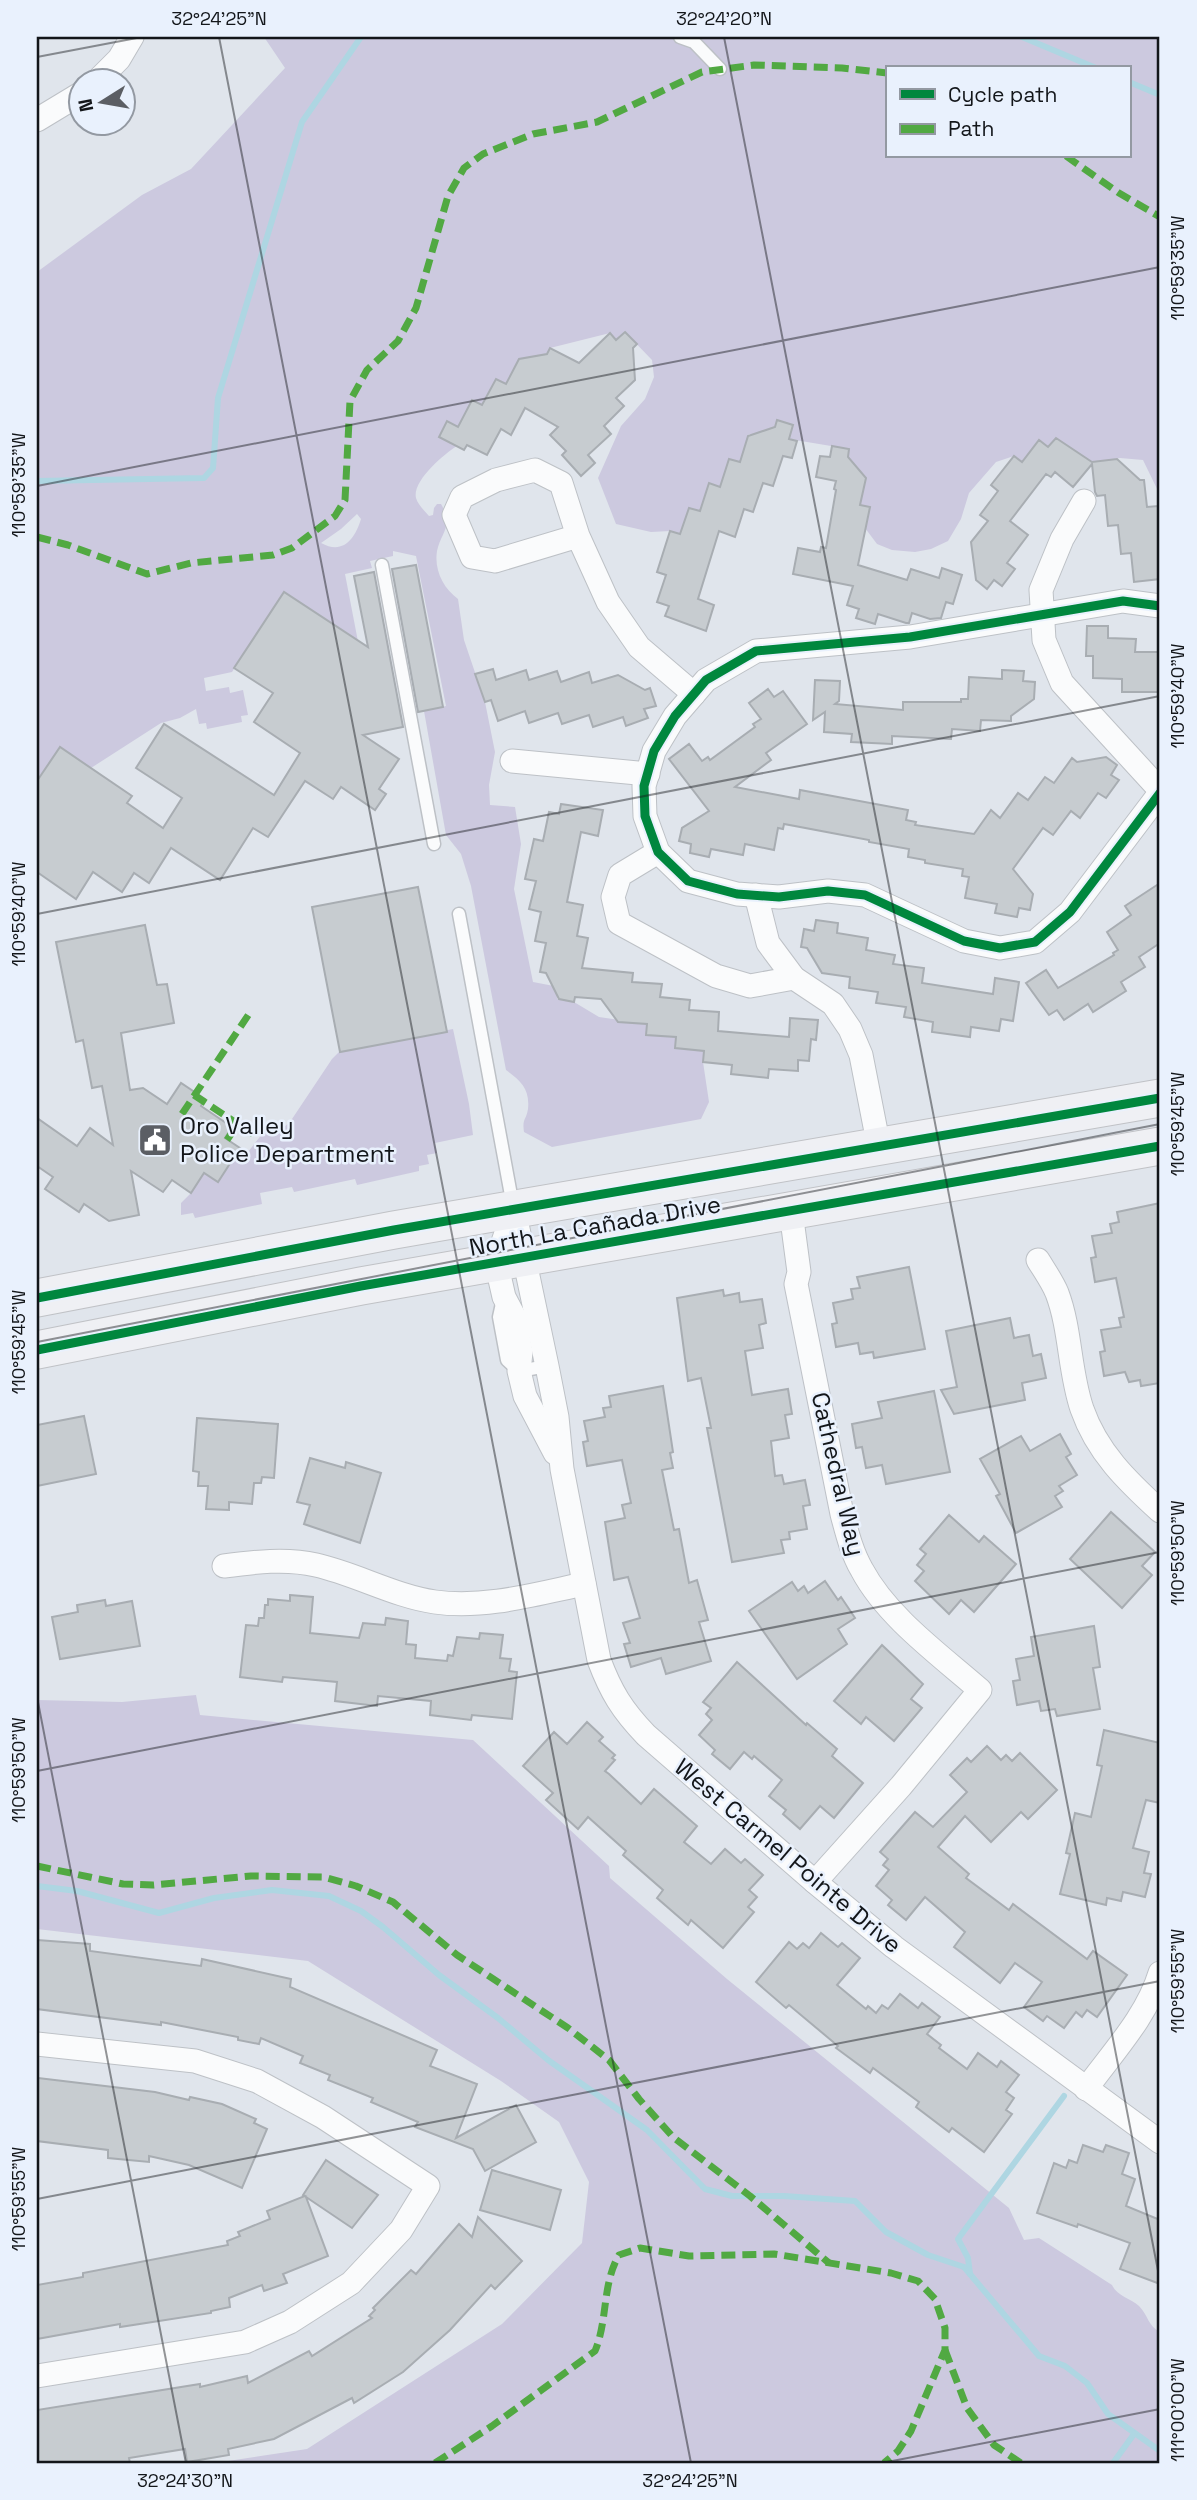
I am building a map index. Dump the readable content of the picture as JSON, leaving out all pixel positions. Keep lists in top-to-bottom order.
{
  "streets": {
    "main road": ["North La Cañada Drive"],
    "street": ["Cathedral Way", "West Carmel Pointe Drive"]
  },
  "crossings": [
    ["North La Cañada Drive", "Cathedral Way"],
    ["North La Cañada Drive", "West Carmel Pointe Drive"],
    ["Cathedral Way", "West Carmel Pointe Drive"]
  ],
  "places": {
    "public building": ["Oro Valley Police Department"]
  },
  "legend": ["Cycle path", "Path"],
  "north": "left",
  "coordinates": [
    "32°24'25\"N",
    "32°24'20\"N",
    "110°59'35\"W",
    "110°59'40\"W",
    "110°59'45\"W",
    "110°59'50\"W",
    "110°59'55\"W",
    "111°00'00\"W",
    "32°24'30\"N"
  ]
}
